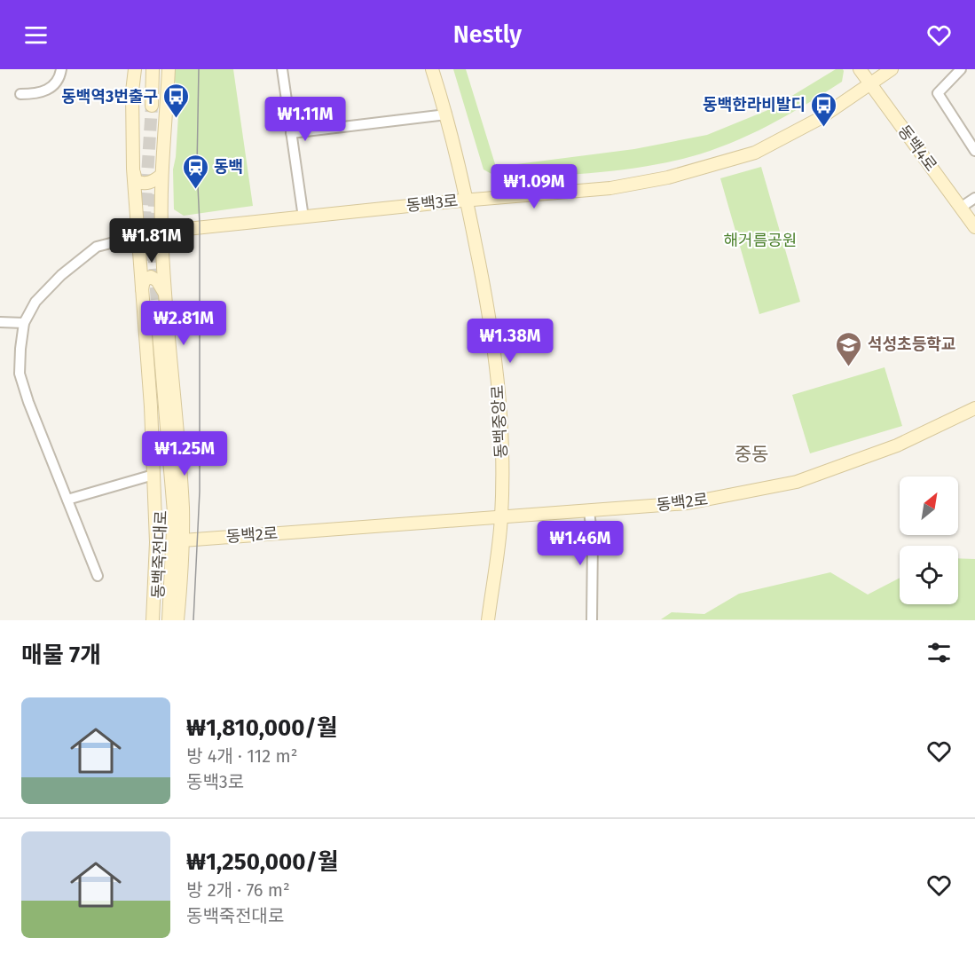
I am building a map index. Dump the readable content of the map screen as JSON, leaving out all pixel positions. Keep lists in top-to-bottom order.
{
  "streets": {
    "street": [
      "동백4로",
      "동백3로",
      "동백중앙로",
      "동백2로",
      "동백죽전대로"
    ]
  },
  "crossings": [
    ["동백4로", "동백3로"],
    ["동백3로", "동백중앙로"],
    ["동백중앙로", "동백2로"]
  ],
  "districts": ["중동"],
  "parks": ["해거름공원"],
  "places": {
    "bus stop": ["동백역3번출구", "동백한라비발디"],
    "station": ["동백"],
    "school or university": ["석성초등학교"]
  },
  "north": "top right",
  "page": {
    "header": "Nestly",
    "price": [
      "₩1.11M",
      "₩1.09M",
      "₩1.81M",
      "₩2.81M",
      "₩1.38M",
      "₩1.25M",
      "₩1.46M"
    ],
    "heading": "매물 7개",
    "list": [
      {
        "name": "₩1,810,000/월",
        "note": "방 4개 · 112 m² · 동백3로"
      },
      {
        "name": "₩1,250,000/월",
        "note": "방 2개 · 76 m² · 동백죽전대로"
      }
    ]
  }
}
